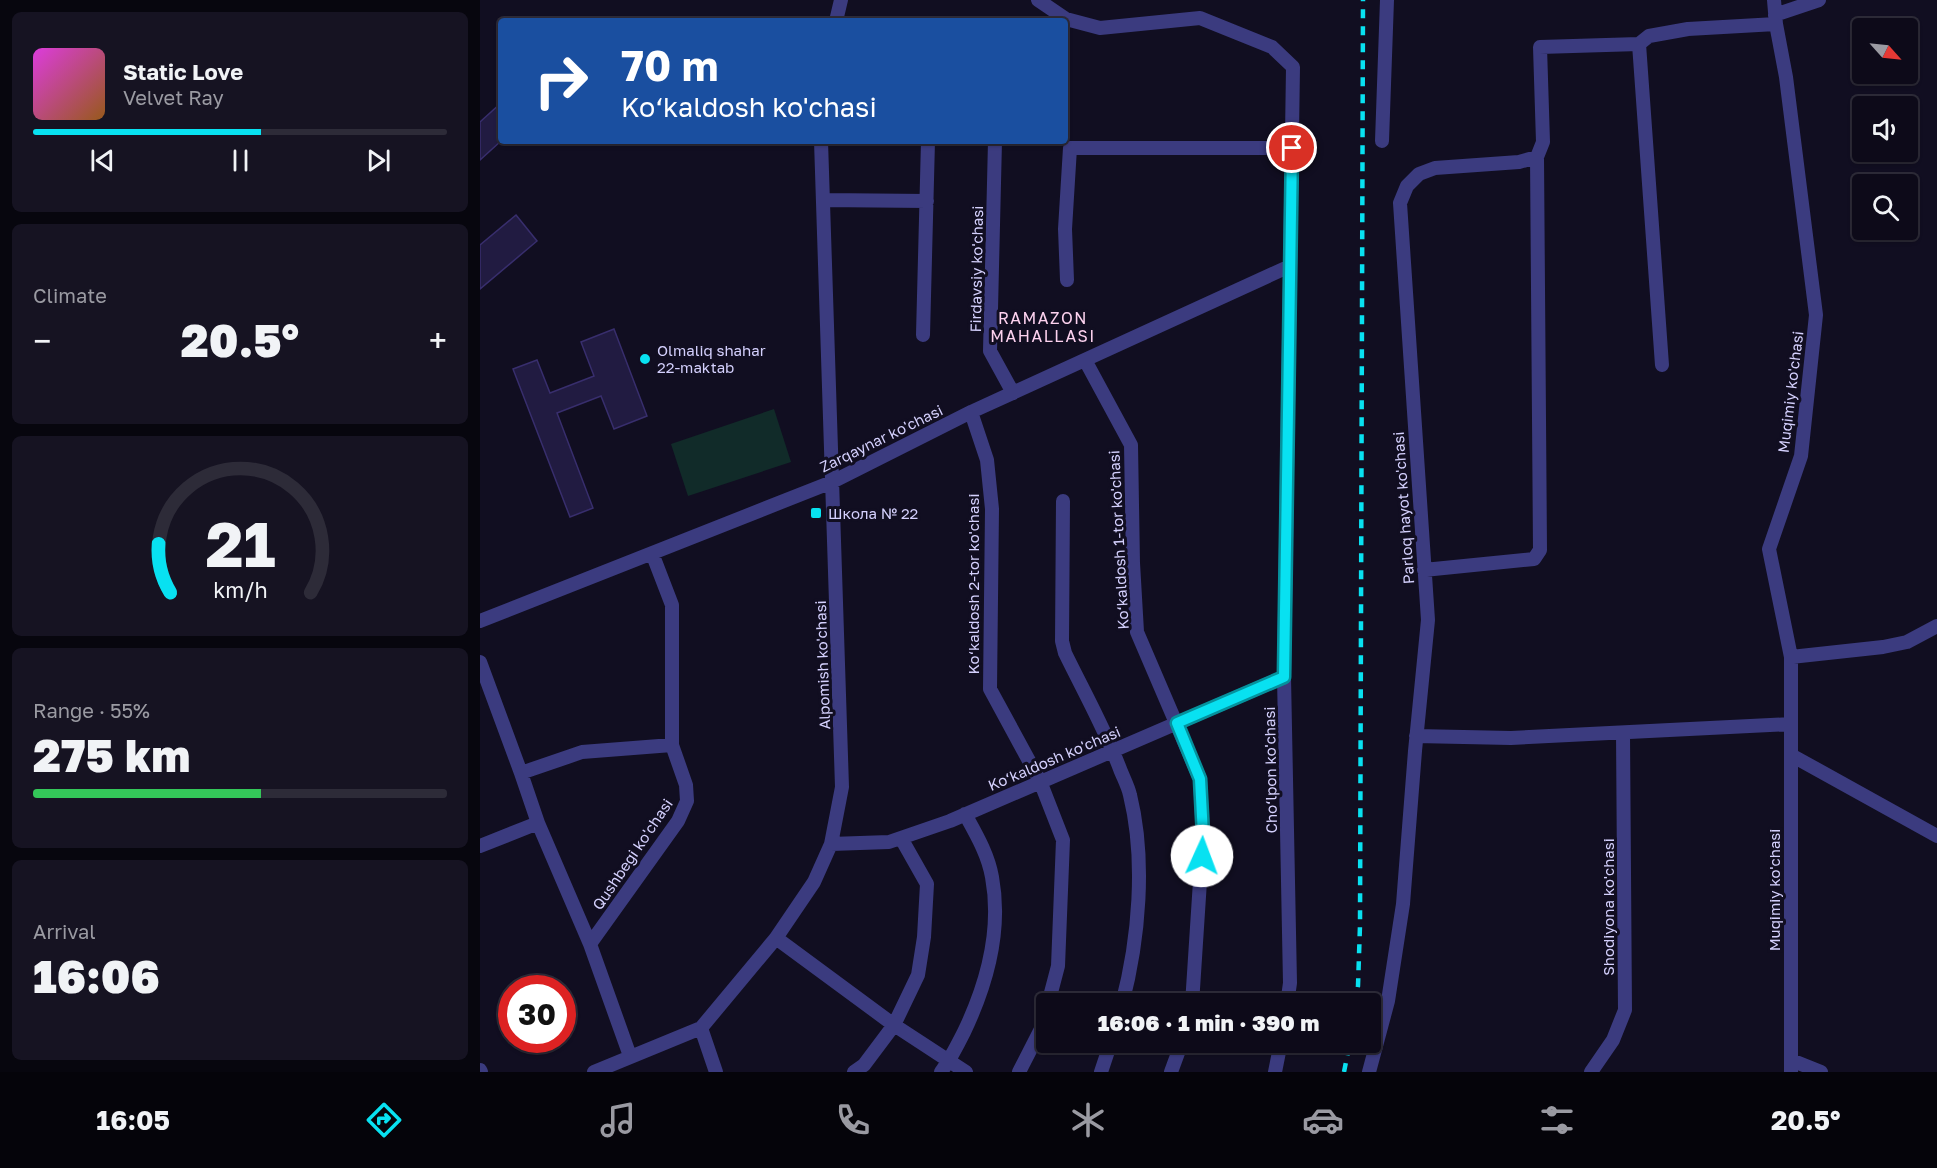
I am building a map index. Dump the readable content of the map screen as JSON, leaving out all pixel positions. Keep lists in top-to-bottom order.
{
  "streets": {
    "street": [
      "Firdavsiy ko'chasi",
      "Muqimiy ko'chasi",
      "Zarqaynar ko'chasi",
      "Parloq hayot ko'chasi",
      "Ko‘kaldosh 1-tor ko'chasi",
      "Ko‘kaldosh 2-tor ko'chasi",
      "Alpomish ko'chasi",
      "Ko‘kaldosh ko'chasi",
      "Cho‘lpon ko'chasi",
      "Qushbegi ko'chasi",
      "Shodiyona ko'chasi"
    ]
  },
  "crossings": [
    ["Firdavsiy ko'chasi", "Zarqaynar ko'chasi"],
    ["Zarqaynar ko'chasi", "Ko‘kaldosh 1-tor ko'chasi"],
    ["Zarqaynar ko'chasi", "Ko‘kaldosh 2-tor ko'chasi"],
    ["Zarqaynar ko'chasi", "Alpomish ko'chasi"],
    ["Zarqaynar ko'chasi", "Cho‘lpon ko'chasi"],
    ["Zarqaynar ko'chasi", "Qushbegi ko'chasi"],
    ["Ko‘kaldosh 1-tor ko'chasi", "Ko‘kaldosh ko'chasi"],
    ["Ko‘kaldosh 2-tor ko'chasi", "Ko‘kaldosh ko'chasi"],
    ["Alpomish ko'chasi", "Ko‘kaldosh ko'chasi"],
    ["Alpomish ko'chasi", "Qushbegi ko'chasi"],
    ["Ko‘kaldosh ko'chasi", "Cho‘lpon ko'chasi"]
  ],
  "districts": ["RAMAZON MAHALLASI"],
  "places": {
    "other": ["Olmaliq shahar 22-maktab"],
    "transit": ["Школа № 22"]
  },
  "north": "bottom right",
  "page": {
    "turn": ["70 m", "Ko‘kaldosh ko'chasi"],
    "song": ["Static Love", "Velvet Ray"],
    "tile": [
      "Climate",
      ["Range · 55%", "275 km"],
      ["Arrival", "16:06"]
    ],
    "heat": ["−", "20.5°", "+"],
    "limit": "30",
    "trip": "16:06 · 1 min · 390 m",
    "tabs": ["16:05", "20.5°"],
    "gauge": ["21", "km/h"]
  }
}
